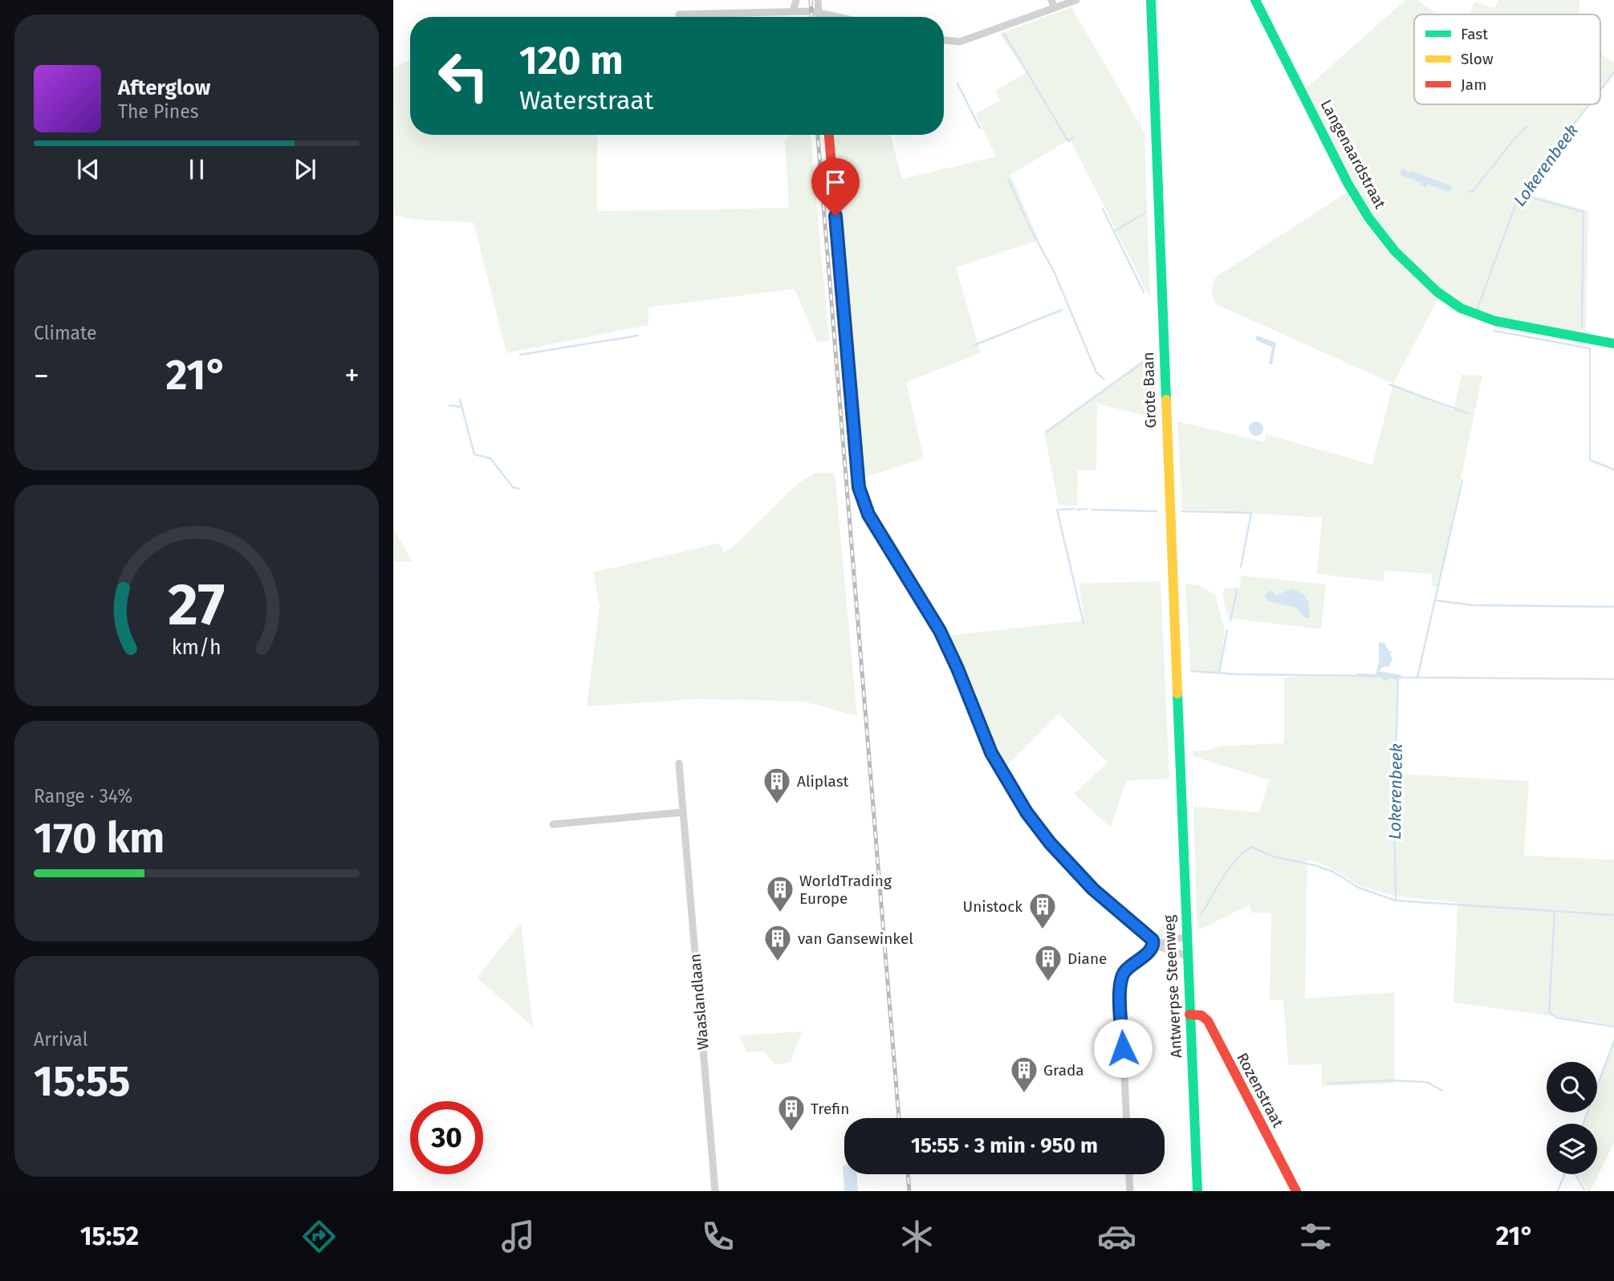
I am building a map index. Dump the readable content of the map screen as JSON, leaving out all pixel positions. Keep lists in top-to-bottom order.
{
  "streets": {
    "street": [
      "Langenaardstraat",
      "Grote Baan",
      "Antwerpse Steenweg",
      "Waaslandlaan",
      "Rozenstraat"
    ]
  },
  "crossings": [
    ["Grote Baan", "Antwerpse Steenweg"],
    ["Antwerpse Steenweg", "Rozenstraat"]
  ],
  "water": ["Lokerenbeek"],
  "places": {
    "building": [
      "Aliplast",
      "WorldTrading Europe",
      "Unistock",
      "van Gansewinkel",
      "Diane",
      "Grada",
      "Trefin"
    ]
  },
  "legend": ["Fast", "Slow", "Jam"],
  "page": {
    "turn": ["120 m", "Waterstraat"],
    "song": ["Afterglow", "The Pines"],
    "tile": [
      "Climate",
      ["Range · 34%", "170 km"],
      ["Arrival", "15:55"]
    ],
    "heat": ["−", "21°", "+"],
    "limit": "30",
    "trip": "15:55 · 3 min · 950 m",
    "tabs": ["15:52", "21°"],
    "gauge": ["27", "km/h"]
  }
}
